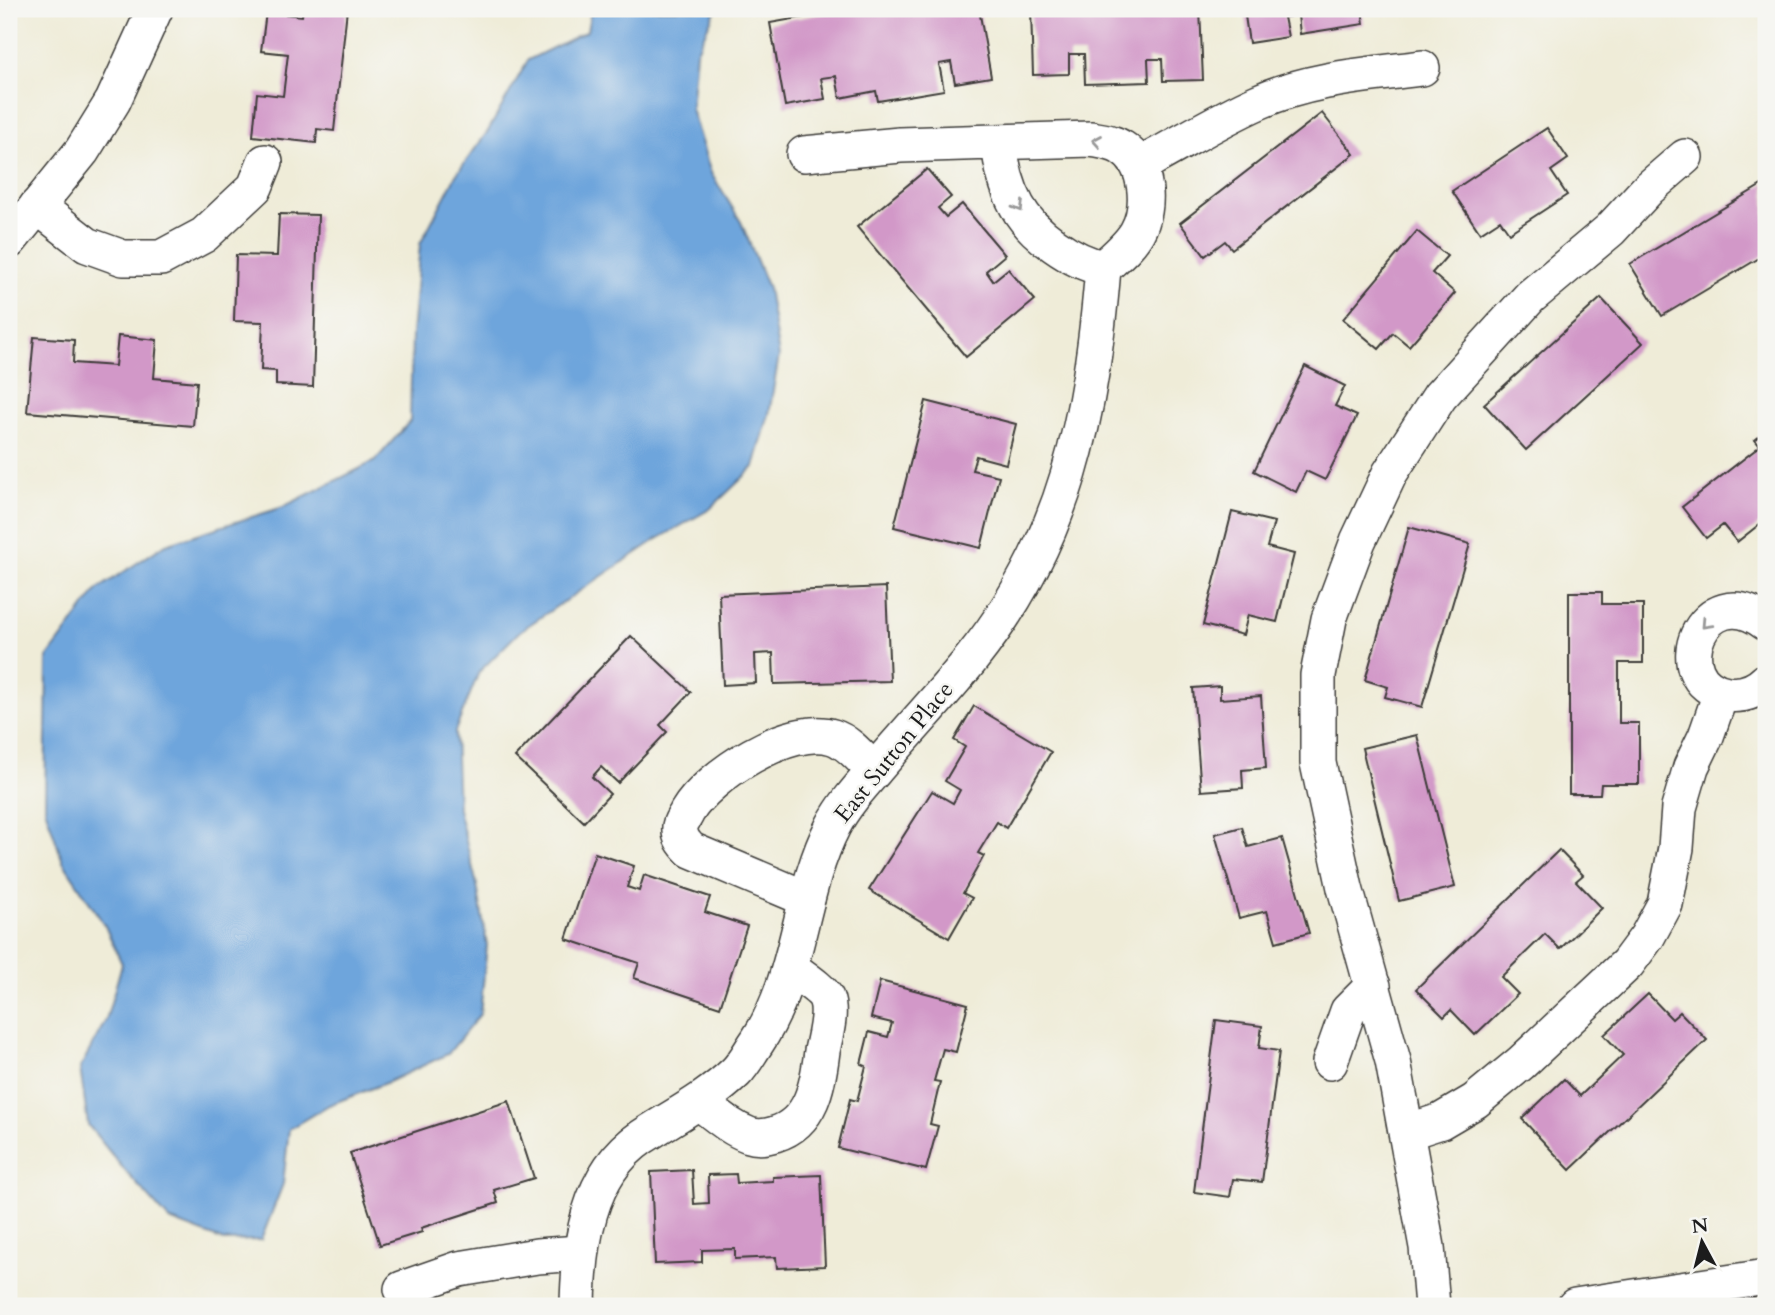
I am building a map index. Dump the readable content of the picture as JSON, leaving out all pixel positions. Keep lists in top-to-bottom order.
{
  "streets": {
    "street": ["East Sutton Place"]
  },
  "north": "top"
}
